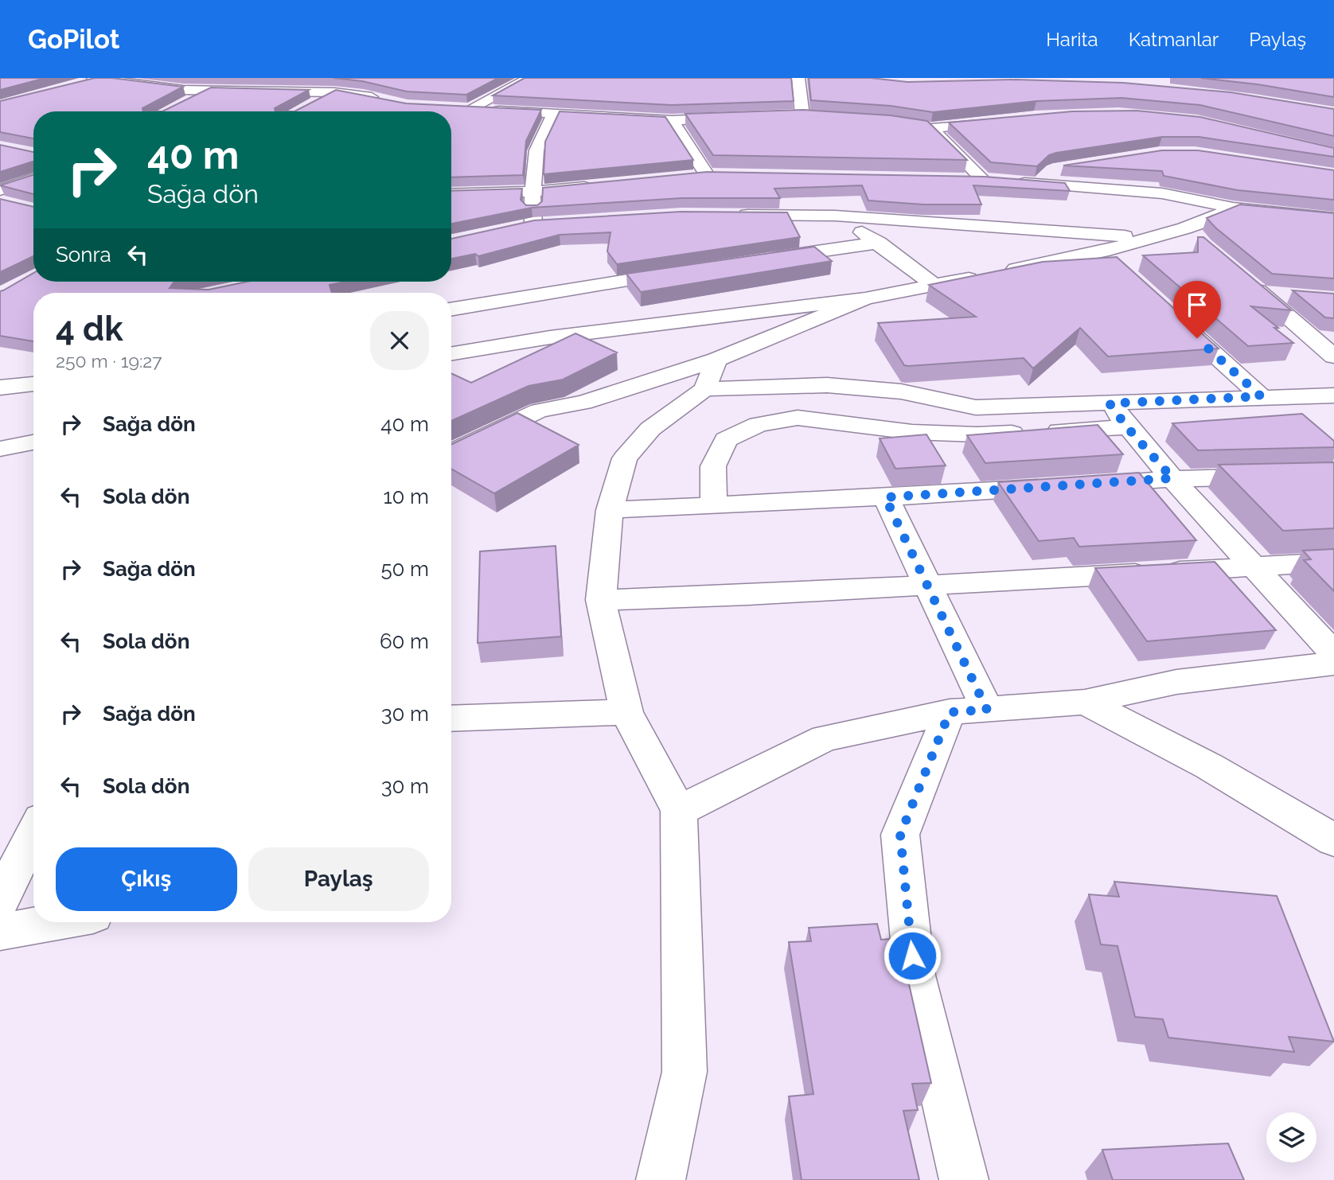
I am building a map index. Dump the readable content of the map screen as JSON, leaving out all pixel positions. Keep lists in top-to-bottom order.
{
  "page": {
    "header": "GoPilot",
    "nav": ["Harita", "Katmanlar", "Paylaş"],
    "turn": ["40 m", "Sağa dön"],
    "then": "Sonra",
    "heading": ["4 dk", "250 m · 19:27"],
    "list": [
      {
        "name": "Sağa dön",
        "value": "40 m"
      },
      {
        "name": "Sola dön",
        "value": "10 m"
      },
      {
        "name": "Sağa dön",
        "value": "50 m"
      },
      {
        "name": "Sola dön",
        "value": "60 m"
      },
      {
        "name": "Sağa dön",
        "value": "30 m"
      },
      {
        "name": "Sola dön",
        "value": "30 m"
      }
    ],
    "buttons": ["Çıkış", "Paylaş"]
  }
}
